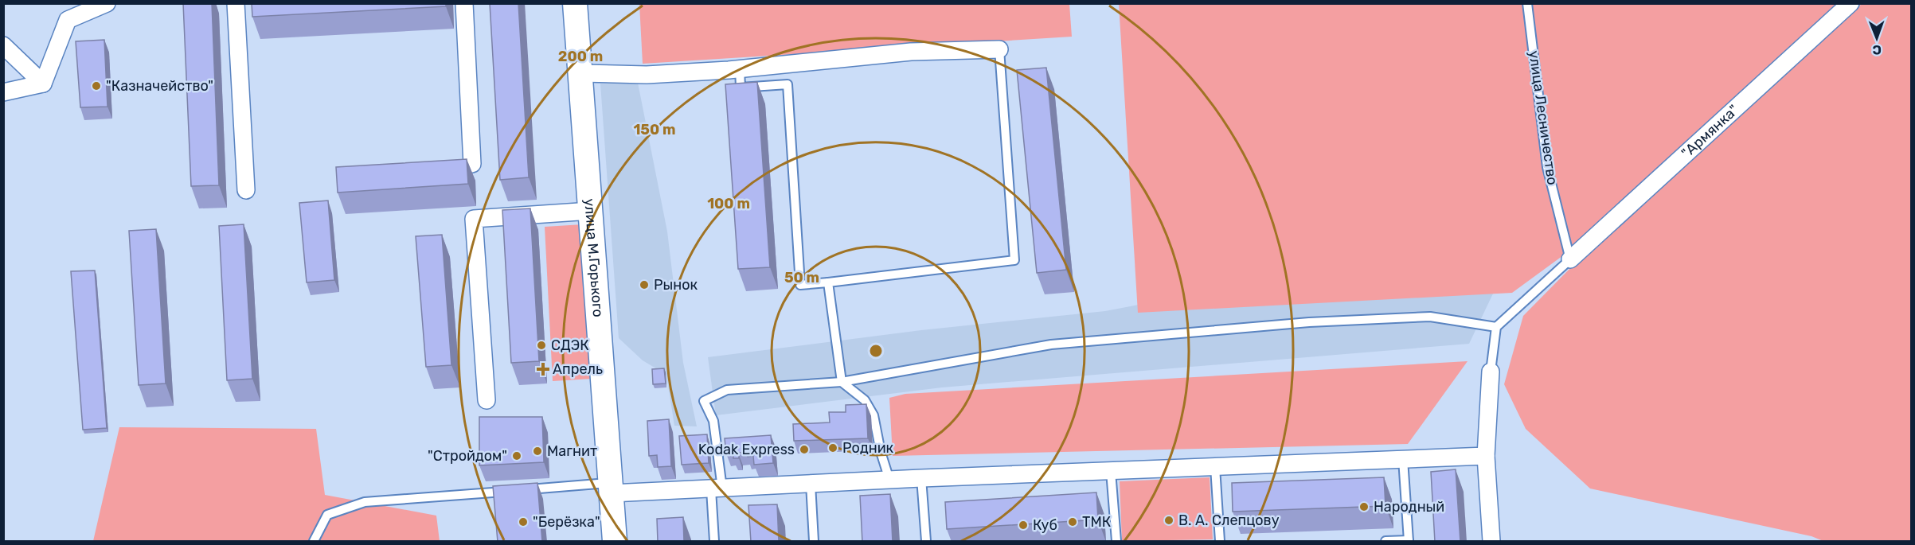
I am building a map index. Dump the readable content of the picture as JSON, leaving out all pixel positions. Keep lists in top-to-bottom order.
{
  "streets": {
    "main road": ["улица М.Горького"],
    "street": ["\"Армянка\""],
    "lane": ["улица Лесничество"]
  },
  "crossings": [
    ["улица Лесничество", "\"Армянка\""]
  ],
  "places": {
    "other": [
      "\"Казначейство\"",
      "Рынок",
      "СДЭК",
      "Родник",
      "Kodak Express",
      "Магнит",
      "\"Стройдом\"",
      "Народный",
      "В. А. Слепцову",
      "\"Берёзка\"",
      "ТМК",
      "Куб"
    ],
    "health": ["Апрель"]
  },
  "north": "bottom",
  "rings": [
    "200 m",
    "150 m",
    "100 m",
    "50 m"
  ]
}
